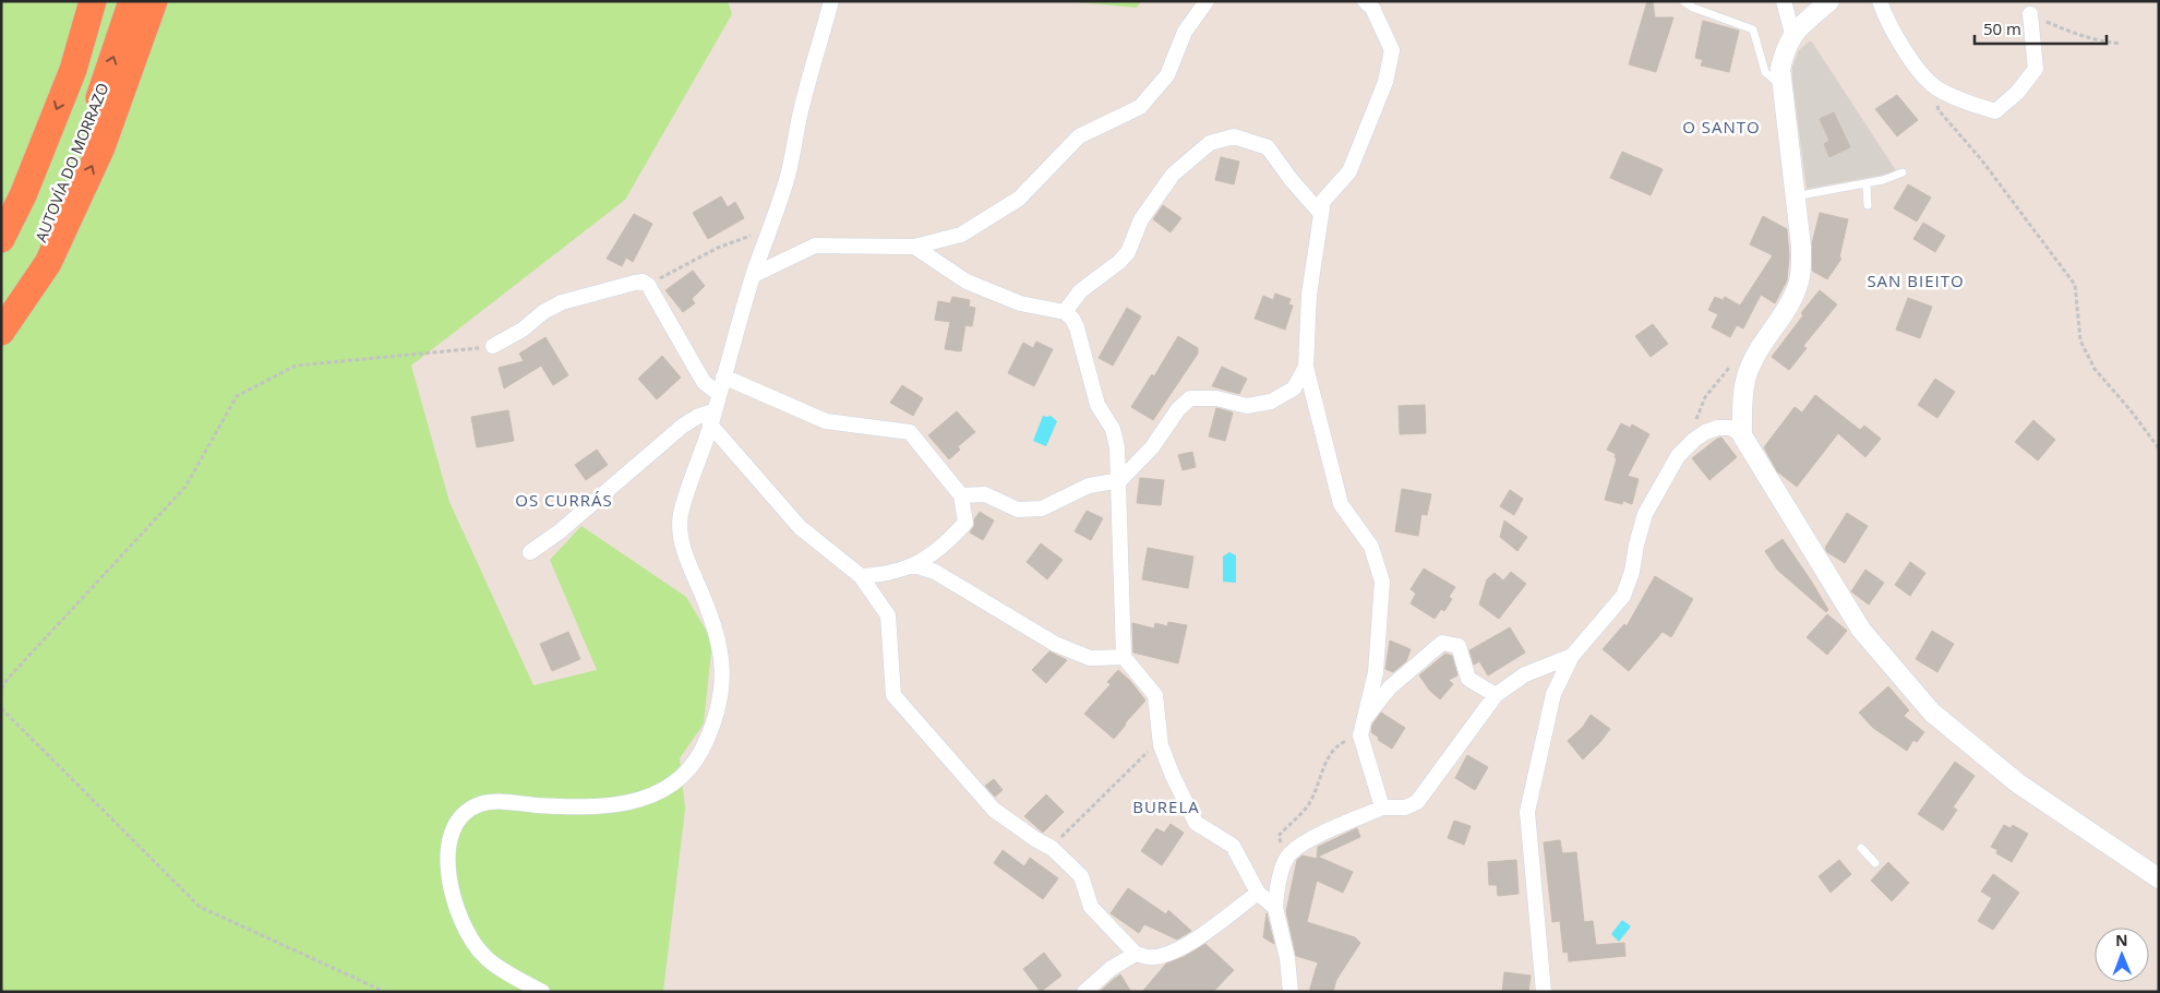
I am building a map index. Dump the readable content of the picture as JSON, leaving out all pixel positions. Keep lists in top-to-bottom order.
{
  "streets": {
    "highway": ["AUTOVÍA DO MORRAZO"]
  },
  "districts": [
    "O SANTO",
    "SAN BIEITO",
    "OS CURRÁS",
    "BURELA"
  ],
  "scale_bar": "50 m",
  "north": "top"
}
